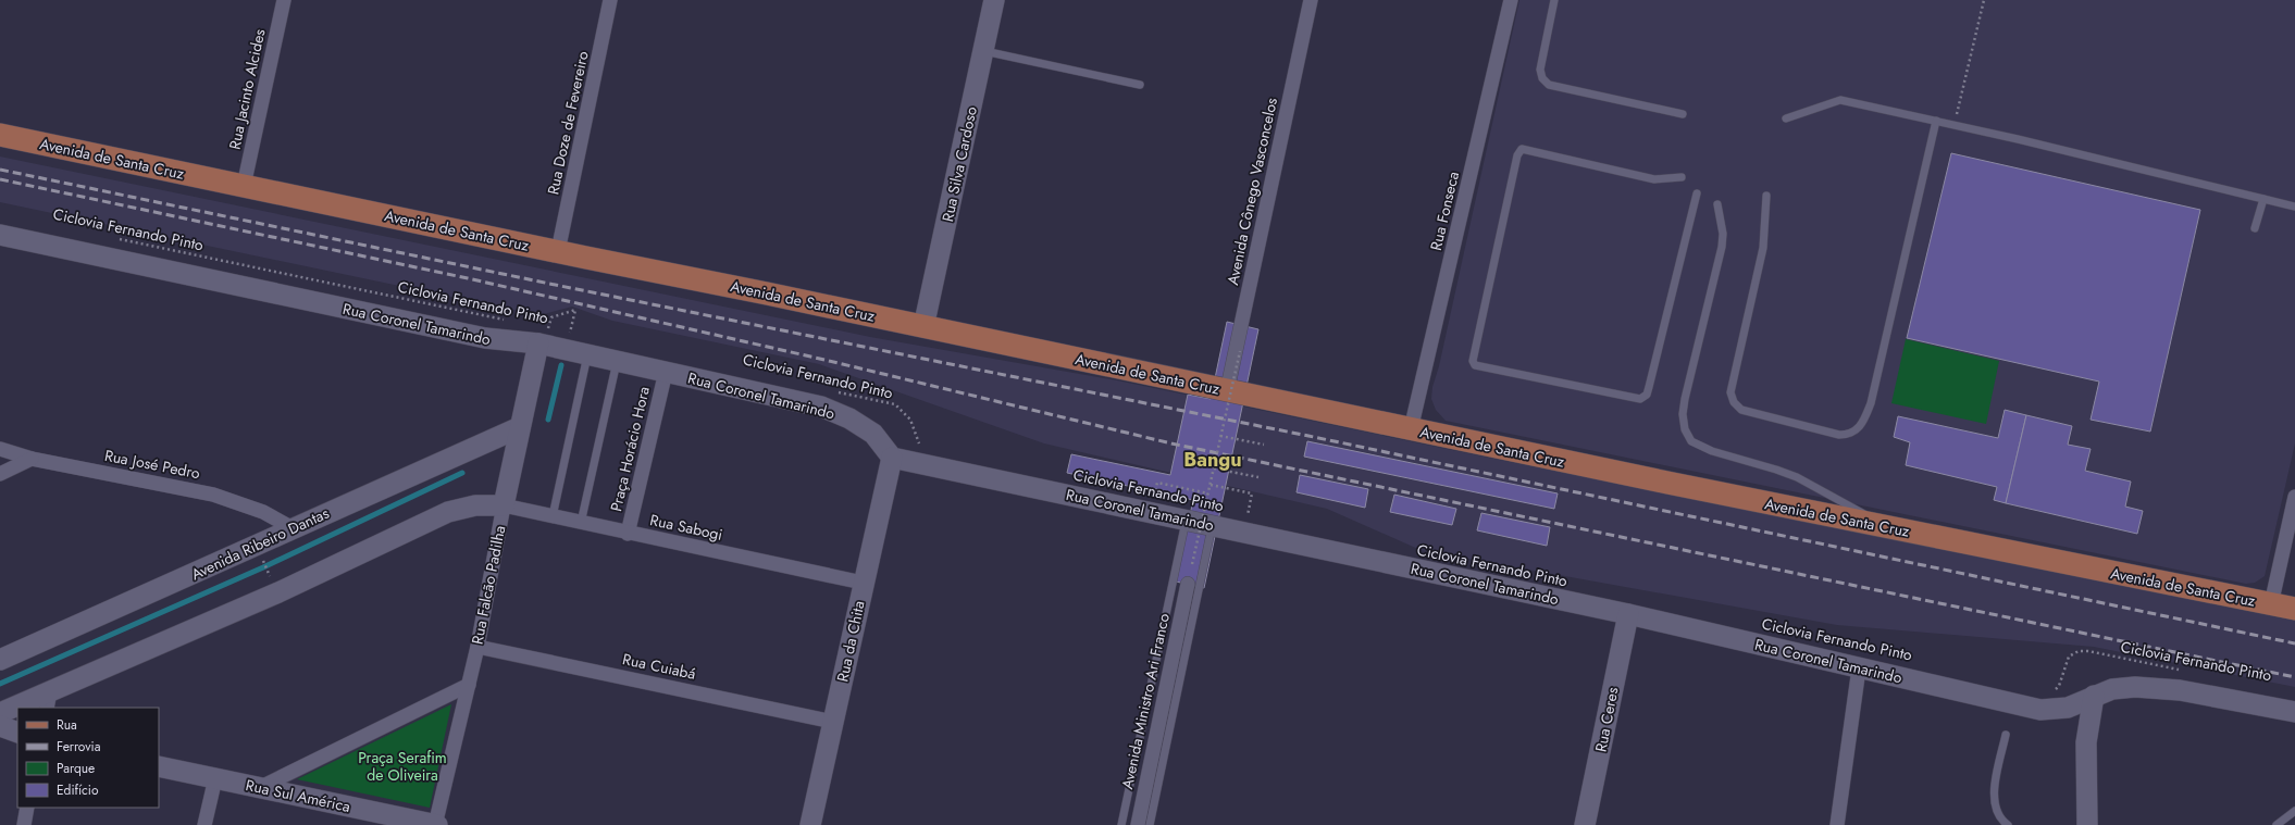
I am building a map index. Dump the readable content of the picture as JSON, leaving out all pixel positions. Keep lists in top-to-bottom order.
{
  "streets": {
    "main road": [
      "Avenida de Santa Cruz",
      "Rua Silva Cardoso",
      "Rua Coronel Tamarindo",
      "Avenida Ribeiro Dantas",
      "Rua Falcão Padilha",
      "Rua da Chita",
      "Rua Ceres",
      "Rua Sul América"
    ],
    "street": [
      "Rua Jacinto Alcides",
      "Rua Doze de Fevereiro",
      "Avenida Cônego Vasconcelos",
      "Rua Fonseca",
      "Praça Horácio Hora",
      "Rua José Pedro",
      "Rua Sabogi",
      "Rua Cuiabá",
      "Avenida Ministro Ari Franco"
    ],
    "path": ["Ciclovia Fernando Pinto"]
  },
  "crossings": [
    ["Rua Jacinto Alcides", "Avenida de Santa Cruz"],
    ["Rua Doze de Fevereiro", "Avenida de Santa Cruz"],
    ["Avenida de Santa Cruz", "Rua Silva Cardoso"],
    ["Avenida de Santa Cruz", "Avenida Cônego Vasconcelos"],
    ["Avenida de Santa Cruz", "Rua Fonseca"],
    ["Ciclovia Fernando Pinto", "Rua Coronel Tamarindo"],
    ["Rua Coronel Tamarindo", "Praça Horácio Hora"],
    ["Rua Coronel Tamarindo", "Rua Falcão Padilha"],
    ["Rua Coronel Tamarindo", "Rua da Chita"],
    ["Rua Coronel Tamarindo", "Rua Ceres"],
    ["Praça Horácio Hora", "Rua Sabogi"],
    ["Rua José Pedro", "Avenida Ribeiro Dantas"],
    ["Rua Sabogi", "Rua Falcão Padilha"],
    ["Rua Sabogi", "Rua da Chita"],
    ["Avenida Ribeiro Dantas", "Rua Falcão Padilha"],
    ["Rua Falcão Padilha", "Rua Cuiabá"],
    ["Rua Falcão Padilha", "Rua Sul América"],
    ["Rua da Chita", "Rua Cuiabá"]
  ],
  "districts": ["Bangu"],
  "parks": ["Praça Serafim de Oliveira"],
  "legend": [
    "Rua",
    "Ferrovia",
    "Parque",
    "Edifício"
  ]
}
